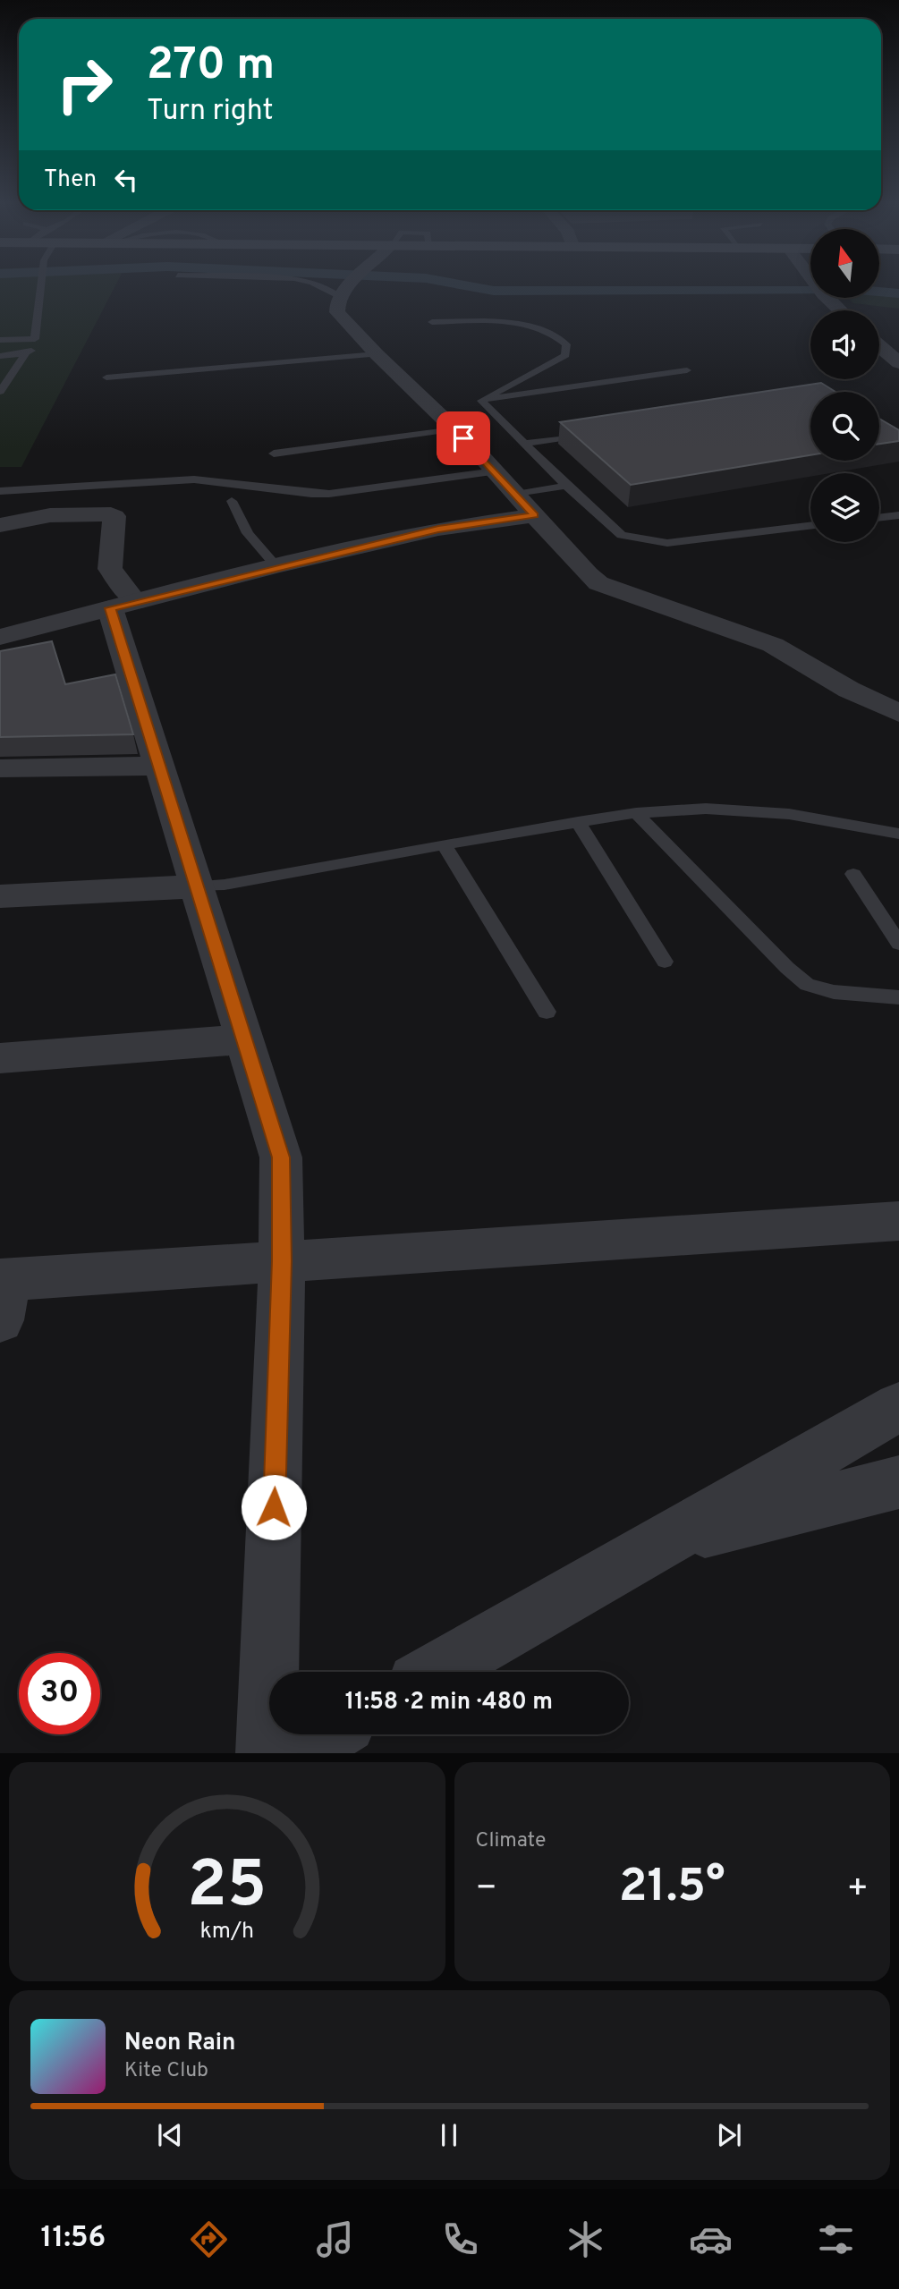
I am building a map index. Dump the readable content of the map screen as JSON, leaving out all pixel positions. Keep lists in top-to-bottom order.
{
  "north": "top",
  "page": {
    "turn": ["270 m", "Turn right"],
    "then": "Then",
    "limit": "30",
    "trip": "11:58 · 2 min · 480 m",
    "tile": "Climate",
    "heat": ["−", "21.5°", "+"],
    "song": ["Neon Rain", "Kite Club"],
    "tabs": "11:56",
    "gauge": ["25", "km/h"]
  }
}
